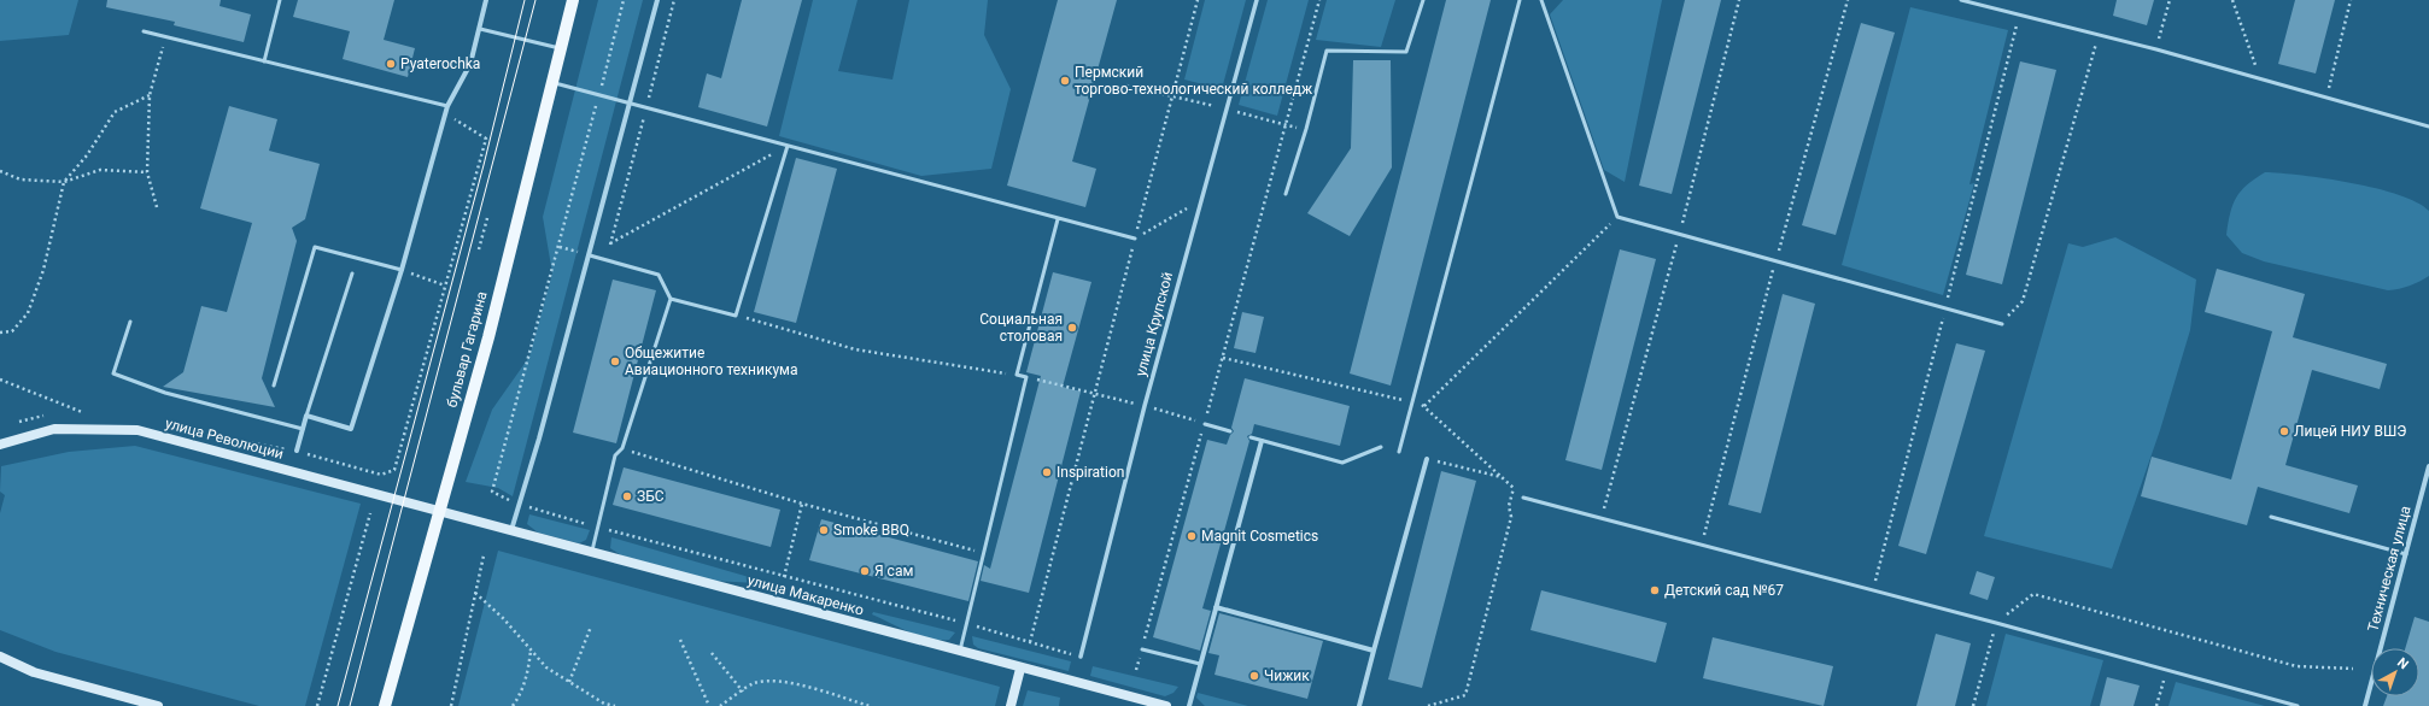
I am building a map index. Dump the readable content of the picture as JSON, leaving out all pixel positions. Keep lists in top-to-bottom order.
{
  "streets": {
    "main road": ["бульвар Гагарина", "улица Революции", "улица Макаренко"],
    "street": ["улица Крупской", "Техническая улица"]
  },
  "crossings": [
    ["бульвар Гагарина", "улица Революции"],
    ["бульвар Гагарина", "улица Макаренко"],
    ["улица Революции", "улица Макаренко"]
  ],
  "places": [
    "Pyaterochka",
    "Пермский торгово-технологический колледж",
    "Социальная столовая",
    "Общежитие Авиационного техникума",
    "Лицей НИУ ВШЭ",
    "Inspiration",
    "ЗБС",
    "Smoke BBQ",
    "Magnit Cosmetics",
    "Я сам",
    "Детский сад №67",
    "Чижик"
  ],
  "north": "top right"
}
